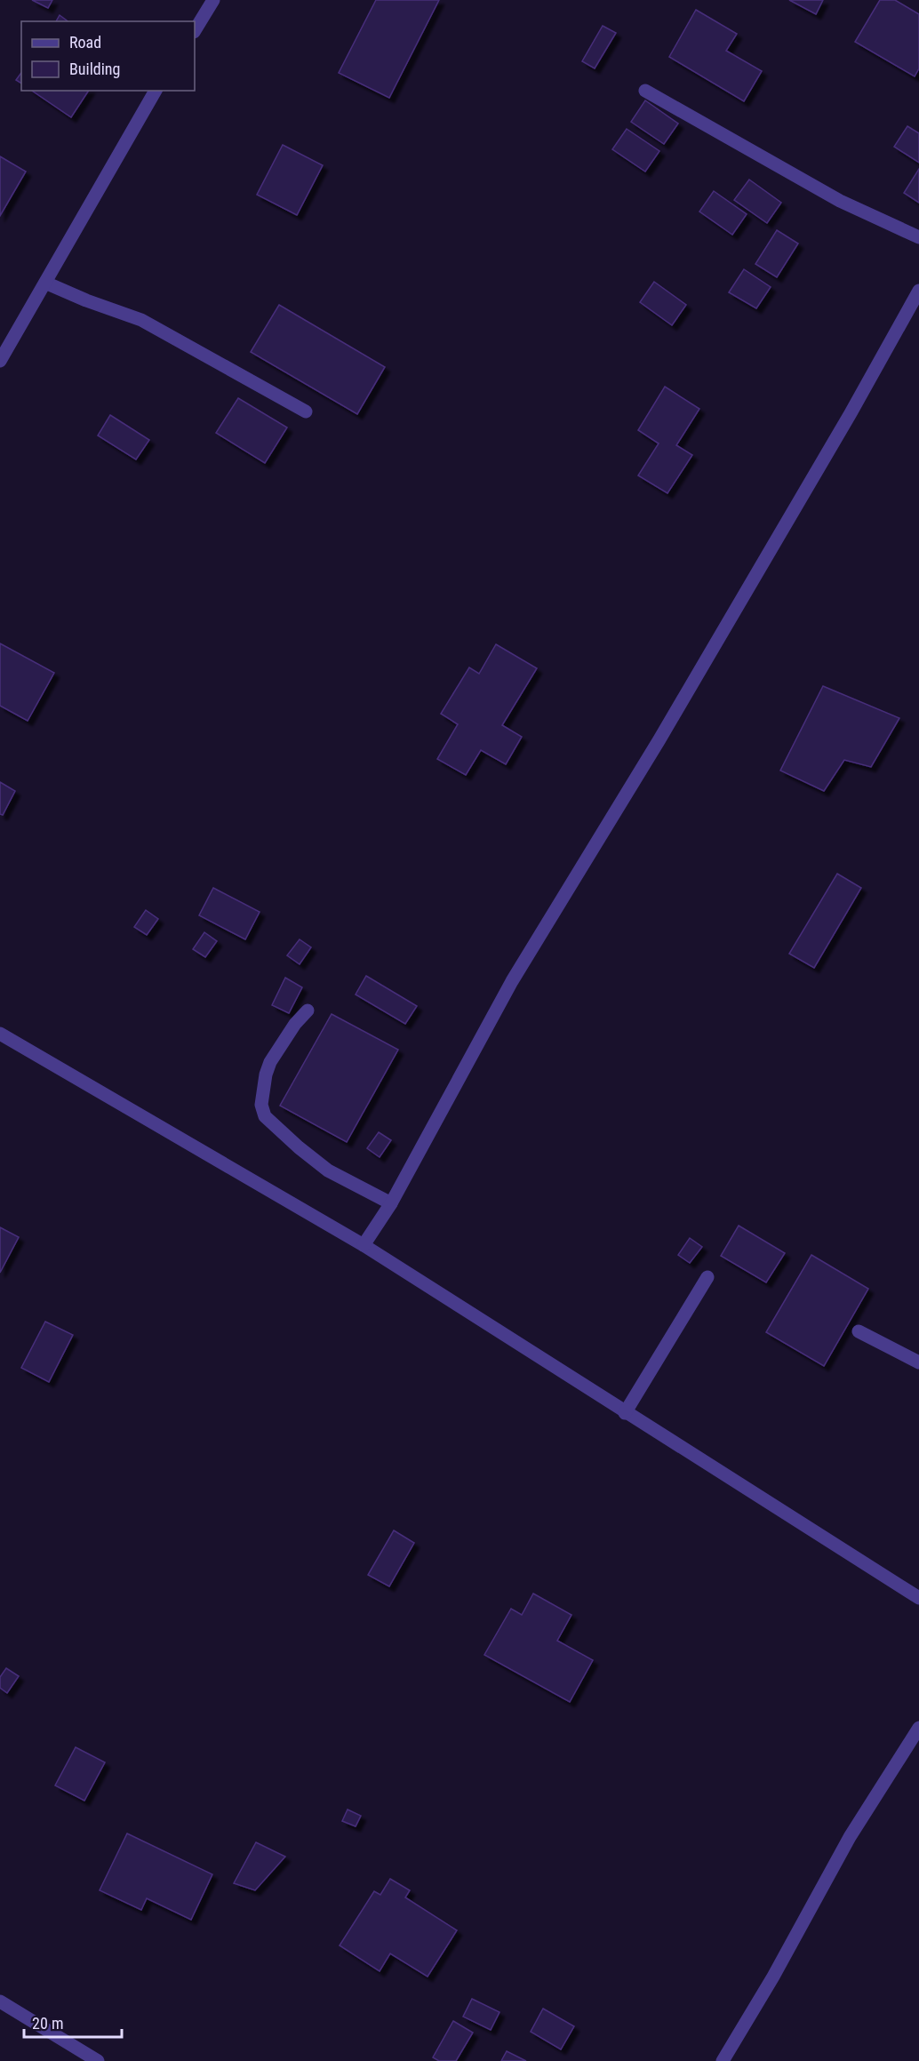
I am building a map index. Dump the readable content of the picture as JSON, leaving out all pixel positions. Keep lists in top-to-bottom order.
{
  "legend": ["Road", "Building"],
  "scale_bar": "20 m"
}
